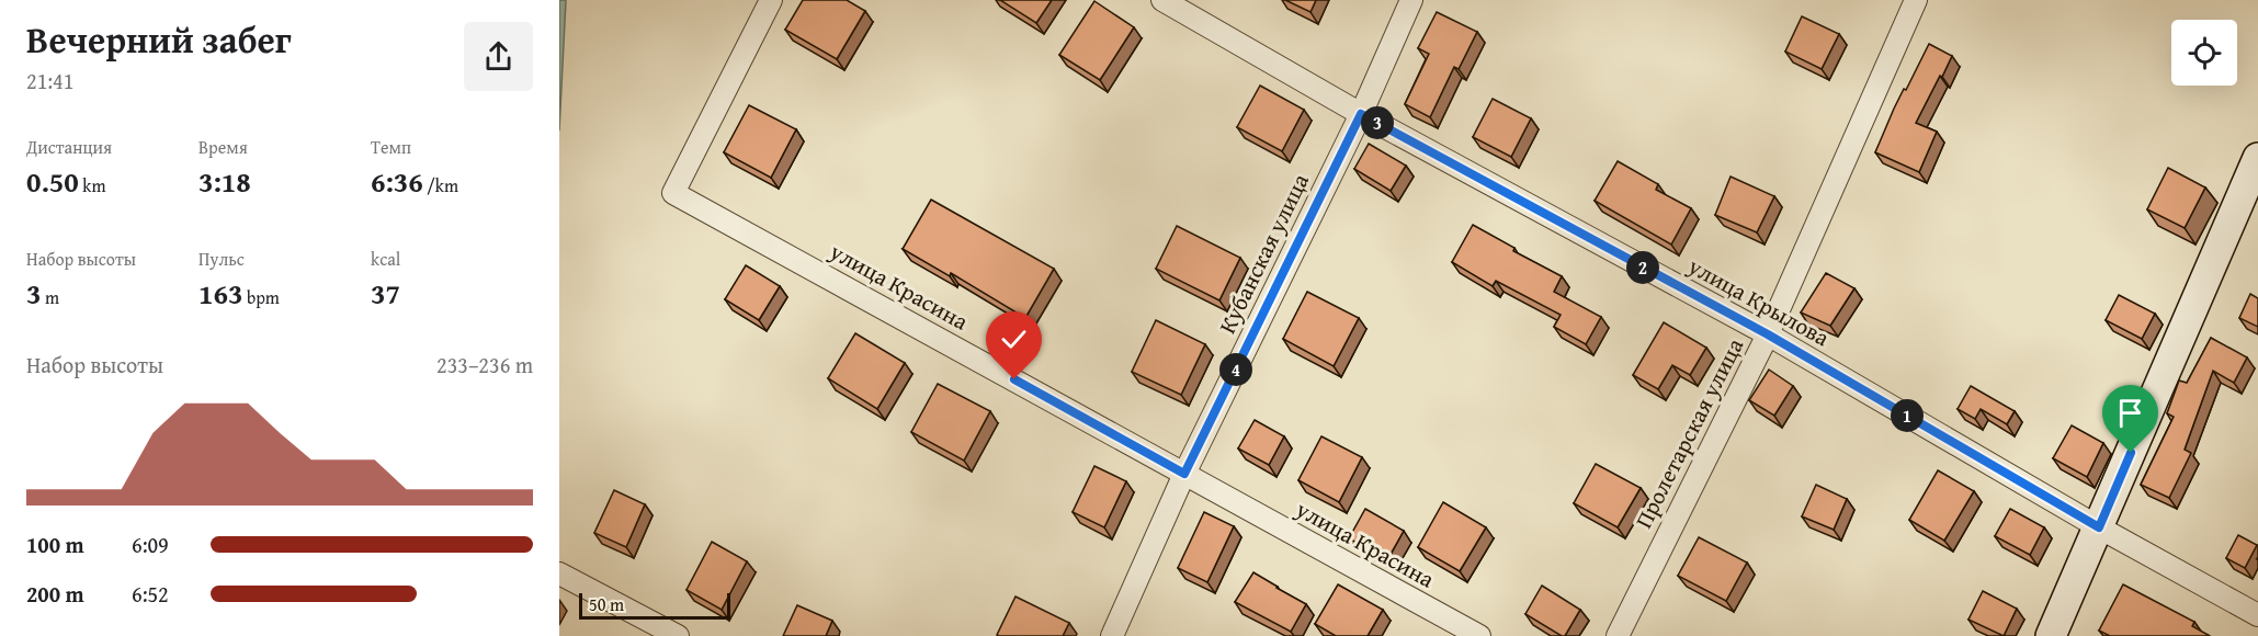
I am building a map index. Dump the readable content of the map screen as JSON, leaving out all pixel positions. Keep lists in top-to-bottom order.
{
  "streets": {
    "street": [
      "Кубанская улица",
      "улица Красина",
      "улица Крылова",
      "Пролетарская улица"
    ]
  },
  "crossings": [
    ["Кубанская улица", "улица Красина"],
    ["Кубанская улица", "улица Крылова"],
    ["улица Крылова", "Пролетарская улица"]
  ],
  "scale_bar": "50 m",
  "page": {
    "heading": ["Вечерний забег", "21:41"],
    "pins": [
      "3",
      "2",
      "4",
      "1"
    ],
    "stats": [
      ["Дистанция", "0.50 km"],
      ["Время", "3:18"],
      ["Темп", "6:36 /km"],
      ["Набор высоты", "3 m"],
      ["Пульс", "163 bpm"],
      ["kcal", "37"]
    ],
    "chart": ["Набор высоты", "233–236 m"],
    "list": [
      {
        "name": "100 m",
        "note": "6:09"
      },
      {
        "name": "200 m",
        "note": "6:52"
      }
    ],
    "scale": "50 m"
  }
}
